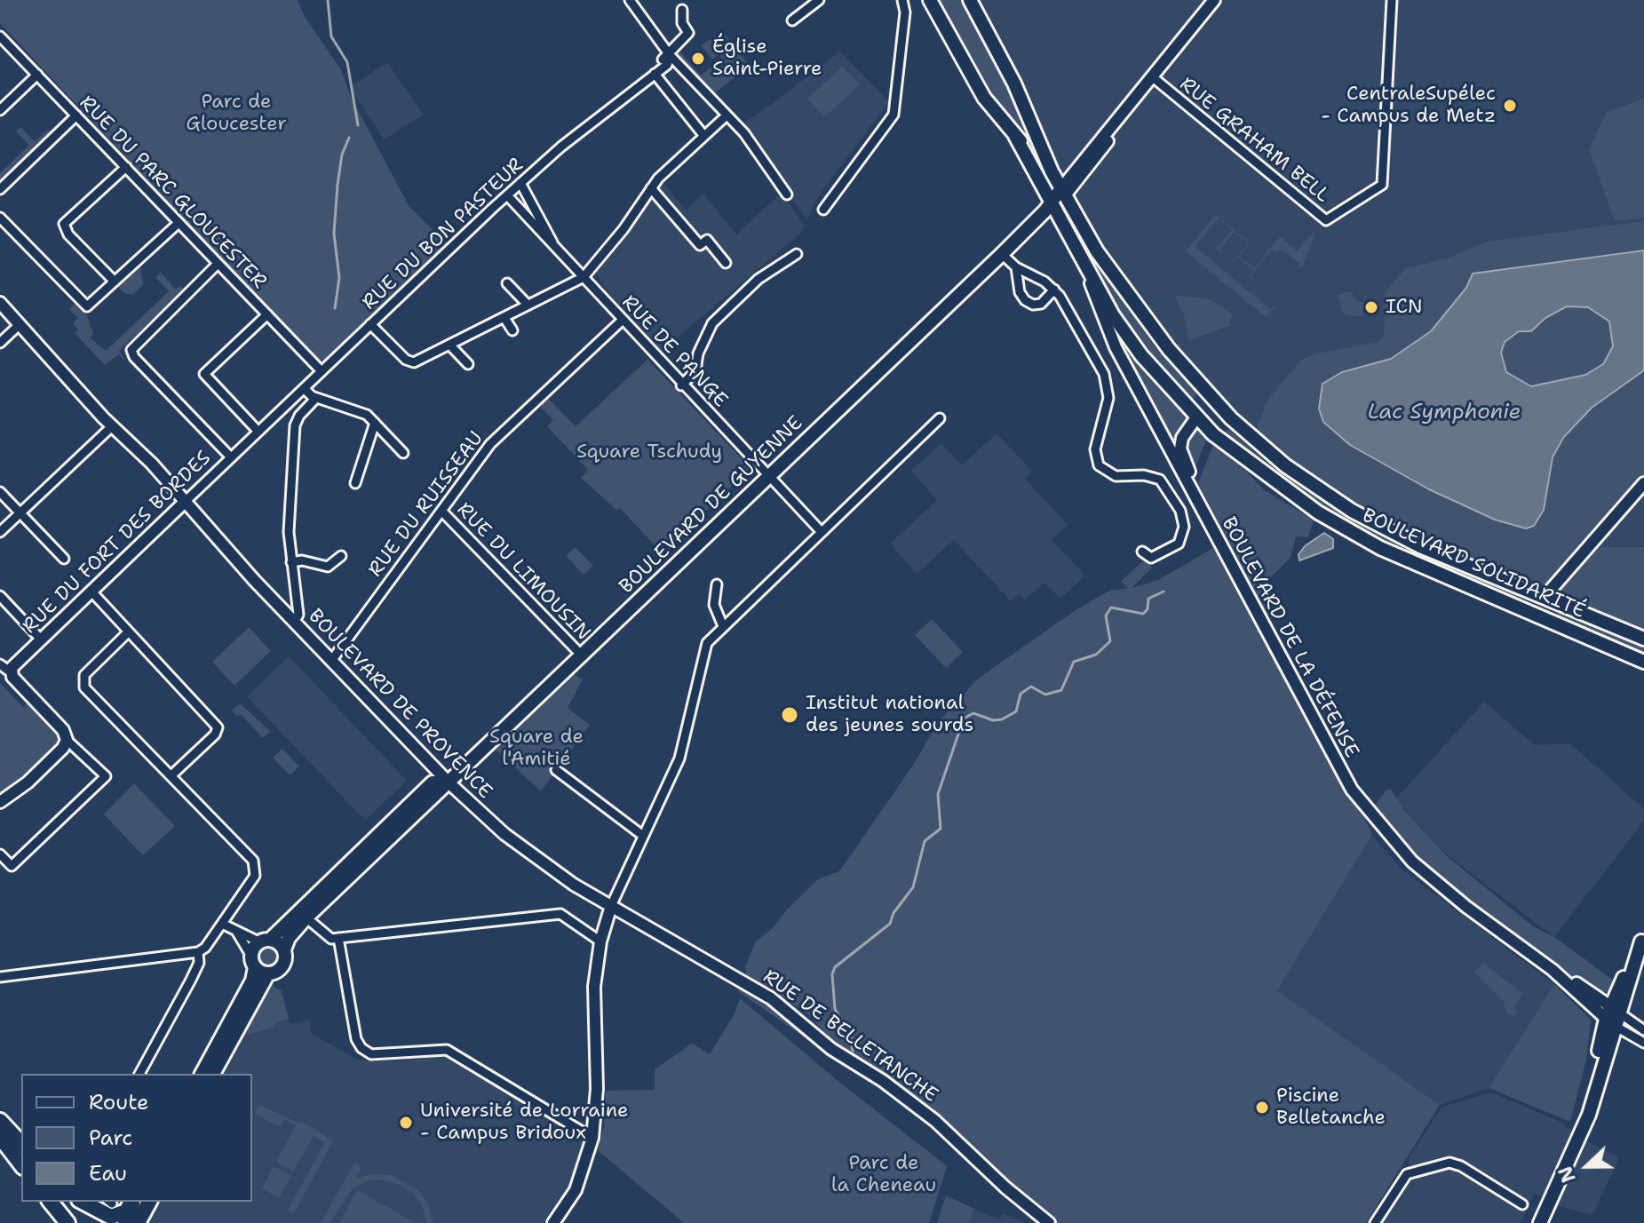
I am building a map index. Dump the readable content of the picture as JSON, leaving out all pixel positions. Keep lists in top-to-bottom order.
{
  "streets": {
    "main road": ["BOULEVARD DE GUYENNE", "BOULEVARD SOLIDARITÉ"],
    "street": [
      "RUE GRAHAM BELL",
      "RUE DU PARC GLOUCESTER",
      "RUE DU BON PASTEUR",
      "RUE DE PANGE",
      "RUE DU RUISSEAU",
      "RUE DU FORT DES BORDES",
      "RUE DU LIMOUSIN",
      "BOULEVARD DE LA DÉFENSE",
      "BOULEVARD DE PROVENCE",
      "RUE DE BELLETANCHE"
    ]
  },
  "crossings": [
    ["RUE DU PARC GLOUCESTER", "RUE DU BON PASTEUR"],
    ["RUE DU BON PASTEUR", "RUE DE PANGE"],
    ["RUE DU BON PASTEUR", "RUE DU FORT DES BORDES"],
    ["RUE DE PANGE", "RUE DU RUISSEAU"],
    ["RUE DE PANGE", "BOULEVARD DE GUYENNE"],
    ["RUE DU RUISSEAU", "RUE DU LIMOUSIN"],
    ["RUE DU RUISSEAU", "BOULEVARD DE PROVENCE"],
    ["BOULEVARD DE GUYENNE", "BOULEVARD SOLIDARITÉ"],
    ["BOULEVARD DE GUYENNE", "RUE DU LIMOUSIN"],
    ["BOULEVARD DE GUYENNE", "BOULEVARD DE PROVENCE"],
    ["RUE DU FORT DES BORDES", "BOULEVARD DE PROVENCE"],
    ["BOULEVARD SOLIDARITÉ", "BOULEVARD DE LA DÉFENSE"],
    ["BOULEVARD DE PROVENCE", "RUE DE BELLETANCHE"]
  ],
  "water": ["Lac Symphonie"],
  "parks": [
    "Parc de Gloucester",
    "Square Tschudy",
    "Square de l'Amitié",
    "Parc de la Cheneau"
  ],
  "places": [
    "Église Saint-Pierre",
    "CentraleSupélec - Campus de Metz",
    "ICN",
    "Institut national des jeunes sourds",
    "Piscine Belletanche",
    "Université de Lorraine - Campus Bridoux"
  ],
  "legend": ["Route", "Parc", "Eau"],
  "north": "left"
}
